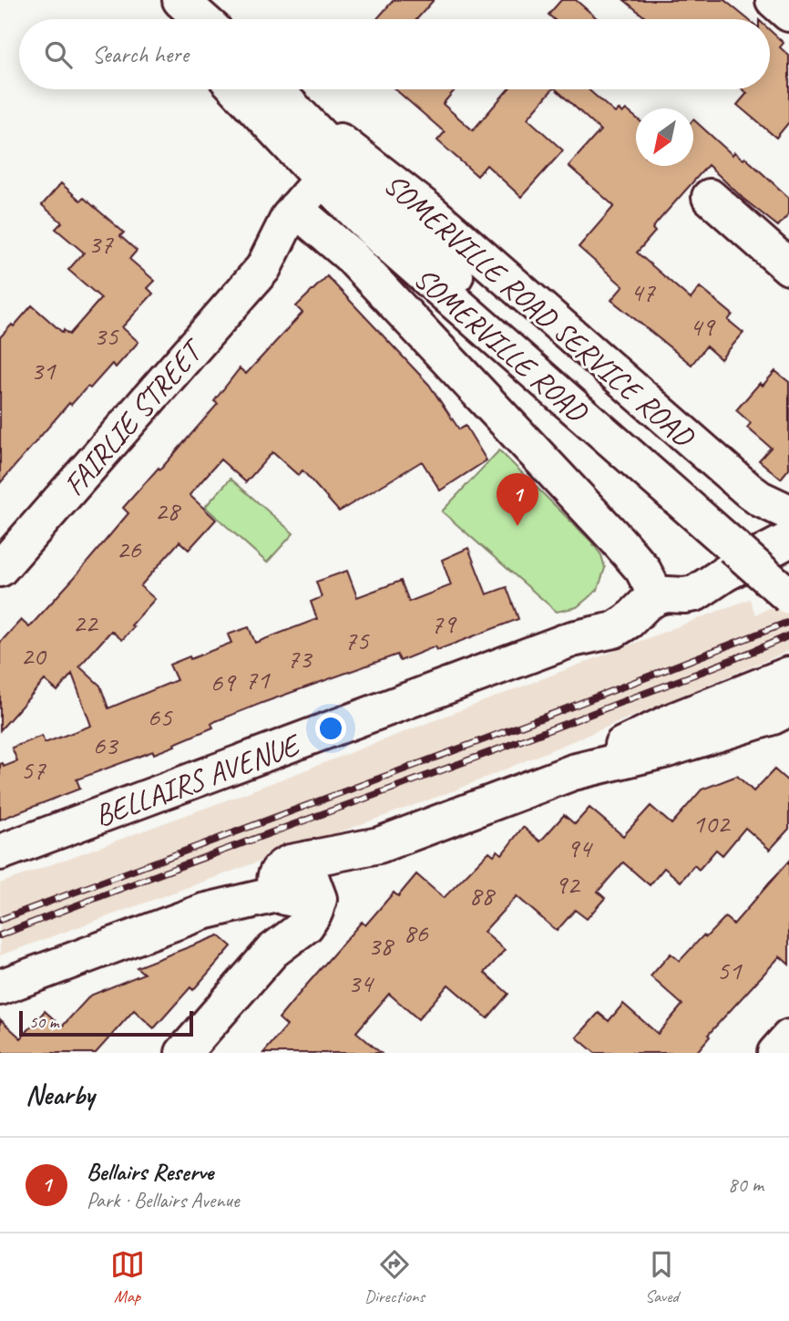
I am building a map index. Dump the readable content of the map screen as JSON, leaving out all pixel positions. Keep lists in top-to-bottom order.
{
  "streets": {
    "street": [
      "SOMERVILLE ROAD SERVICE ROAD",
      "SOMERVILLE ROAD",
      "FAIRLIE STREET",
      "BELLAIRS AVENUE"
    ]
  },
  "crossings": [
    ["SOMERVILLE ROAD SERVICE ROAD", "SOMERVILLE ROAD"],
    ["SOMERVILLE ROAD", "FAIRLIE STREET"]
  ],
  "house_numbers": [
    "37",
    "47",
    "49",
    "35",
    "31",
    "28",
    "26",
    "22",
    "79",
    "75",
    "20",
    "73",
    "71",
    "69",
    "65",
    "63",
    "57",
    "102",
    "94",
    "92",
    "88",
    "86",
    "38",
    "51",
    "34"
  ],
  "scale_bar": "50 m",
  "north": "bottom left",
  "page": {
    "search": "Search here",
    "pins": "1",
    "scale": "50 m",
    "heading": "Nearby",
    "list": [
      {
        "mark": "1",
        "name": "Bellairs Reserve",
        "note": "Park · Bellairs Avenue",
        "value": "80 m"
      }
    ],
    "nav": ["Map", "Directions", "Saved"]
  }
}
